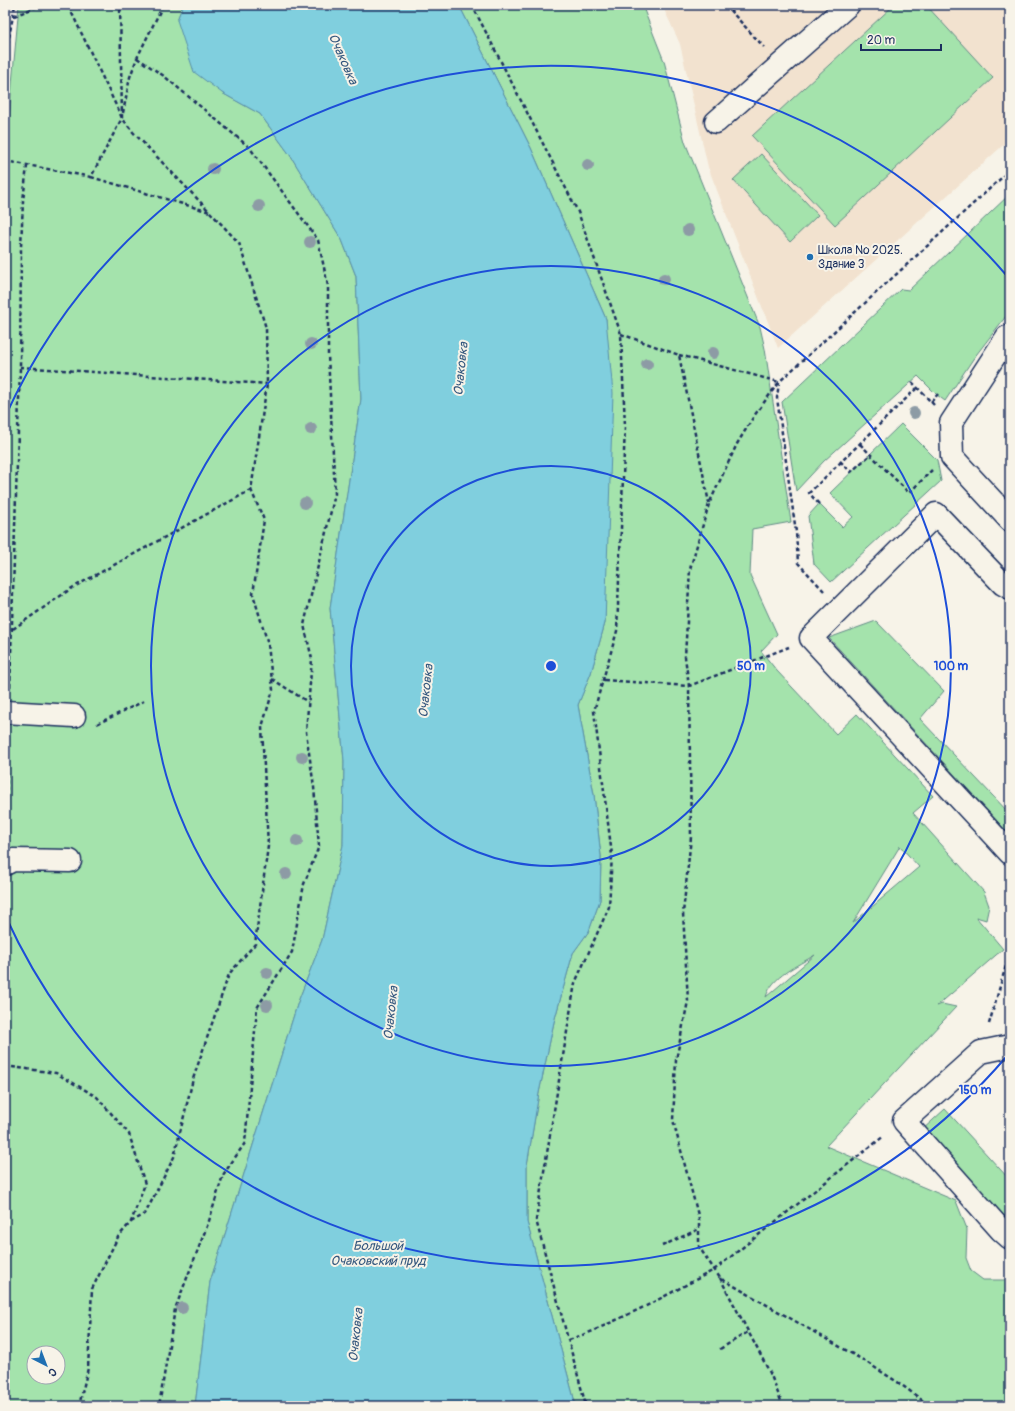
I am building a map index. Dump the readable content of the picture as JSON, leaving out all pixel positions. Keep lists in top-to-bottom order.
{
  "water": ["Очаковка", "Большой Очаковский пруд"],
  "places": ["Школа № 2025. Здание 3"],
  "scale_bar": "20 m",
  "north": "bottom right",
  "rings": ["50 m", "100 m", "150 m"]
}
